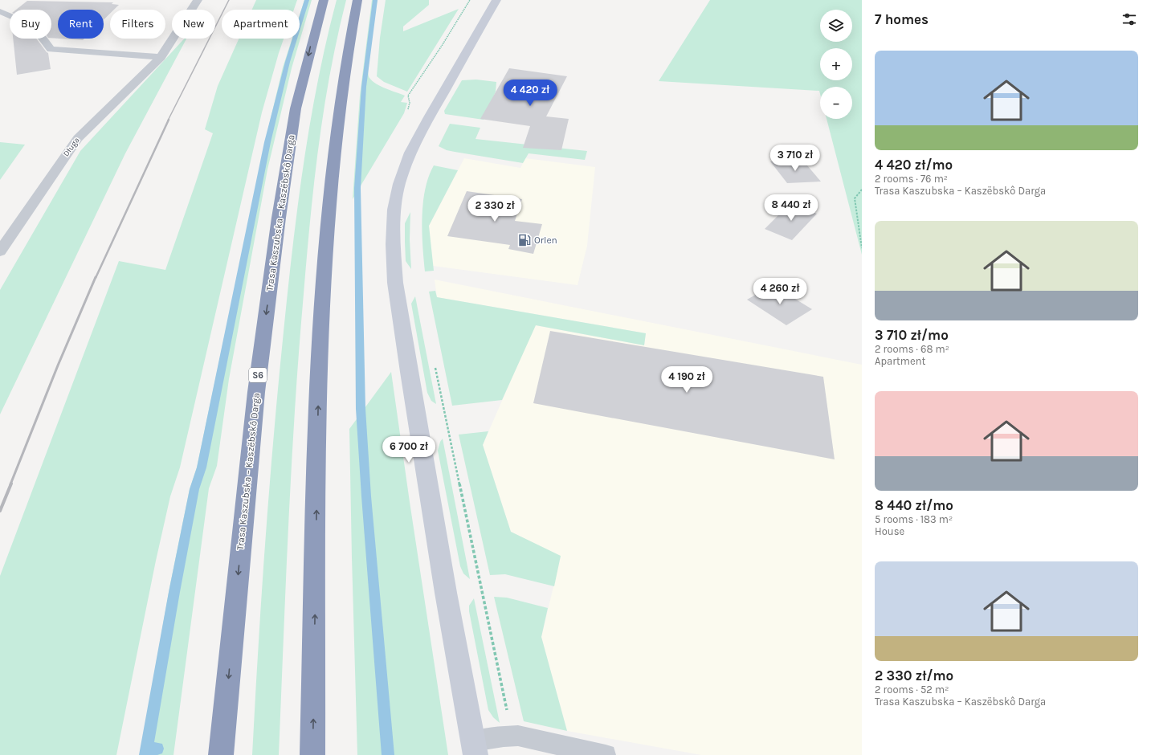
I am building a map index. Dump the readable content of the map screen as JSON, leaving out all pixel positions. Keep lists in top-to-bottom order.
{
  "streets": {
    "highway": ["Trasa Kaszubska – Kaszëbskô Darga", "S6"],
    "street": ["Długa"]
  },
  "places": {
    "fuel station": ["Orlen"]
  },
  "page": {
    "heading": "7 homes",
    "map_buttons": ["+", "−"],
    "chip": [
      "Buy",
      "Rent",
      "Filters",
      "New",
      "Apartment"
    ],
    "list": [
      {
        "name": "4 420 zł/mo",
        "note": "2 rooms · 76 m² · Trasa Kaszubska – Kaszëbskô Darga"
      },
      {
        "name": "3 710 zł/mo",
        "note": "2 rooms · 68 m² · Apartment"
      },
      {
        "name": "8 440 zł/mo",
        "note": "5 rooms · 183 m² · House"
      },
      {
        "name": "2 330 zł/mo",
        "note": "2 rooms · 52 m² · Trasa Kaszubska – Kaszëbskô Darga"
      }
    ],
    "price": [
      "4 420 zł",
      "3 710 zł",
      "8 440 zł",
      "2 330 zł",
      "4 260 zł",
      "4 190 zł",
      "6 700 zł"
    ]
  }
}
